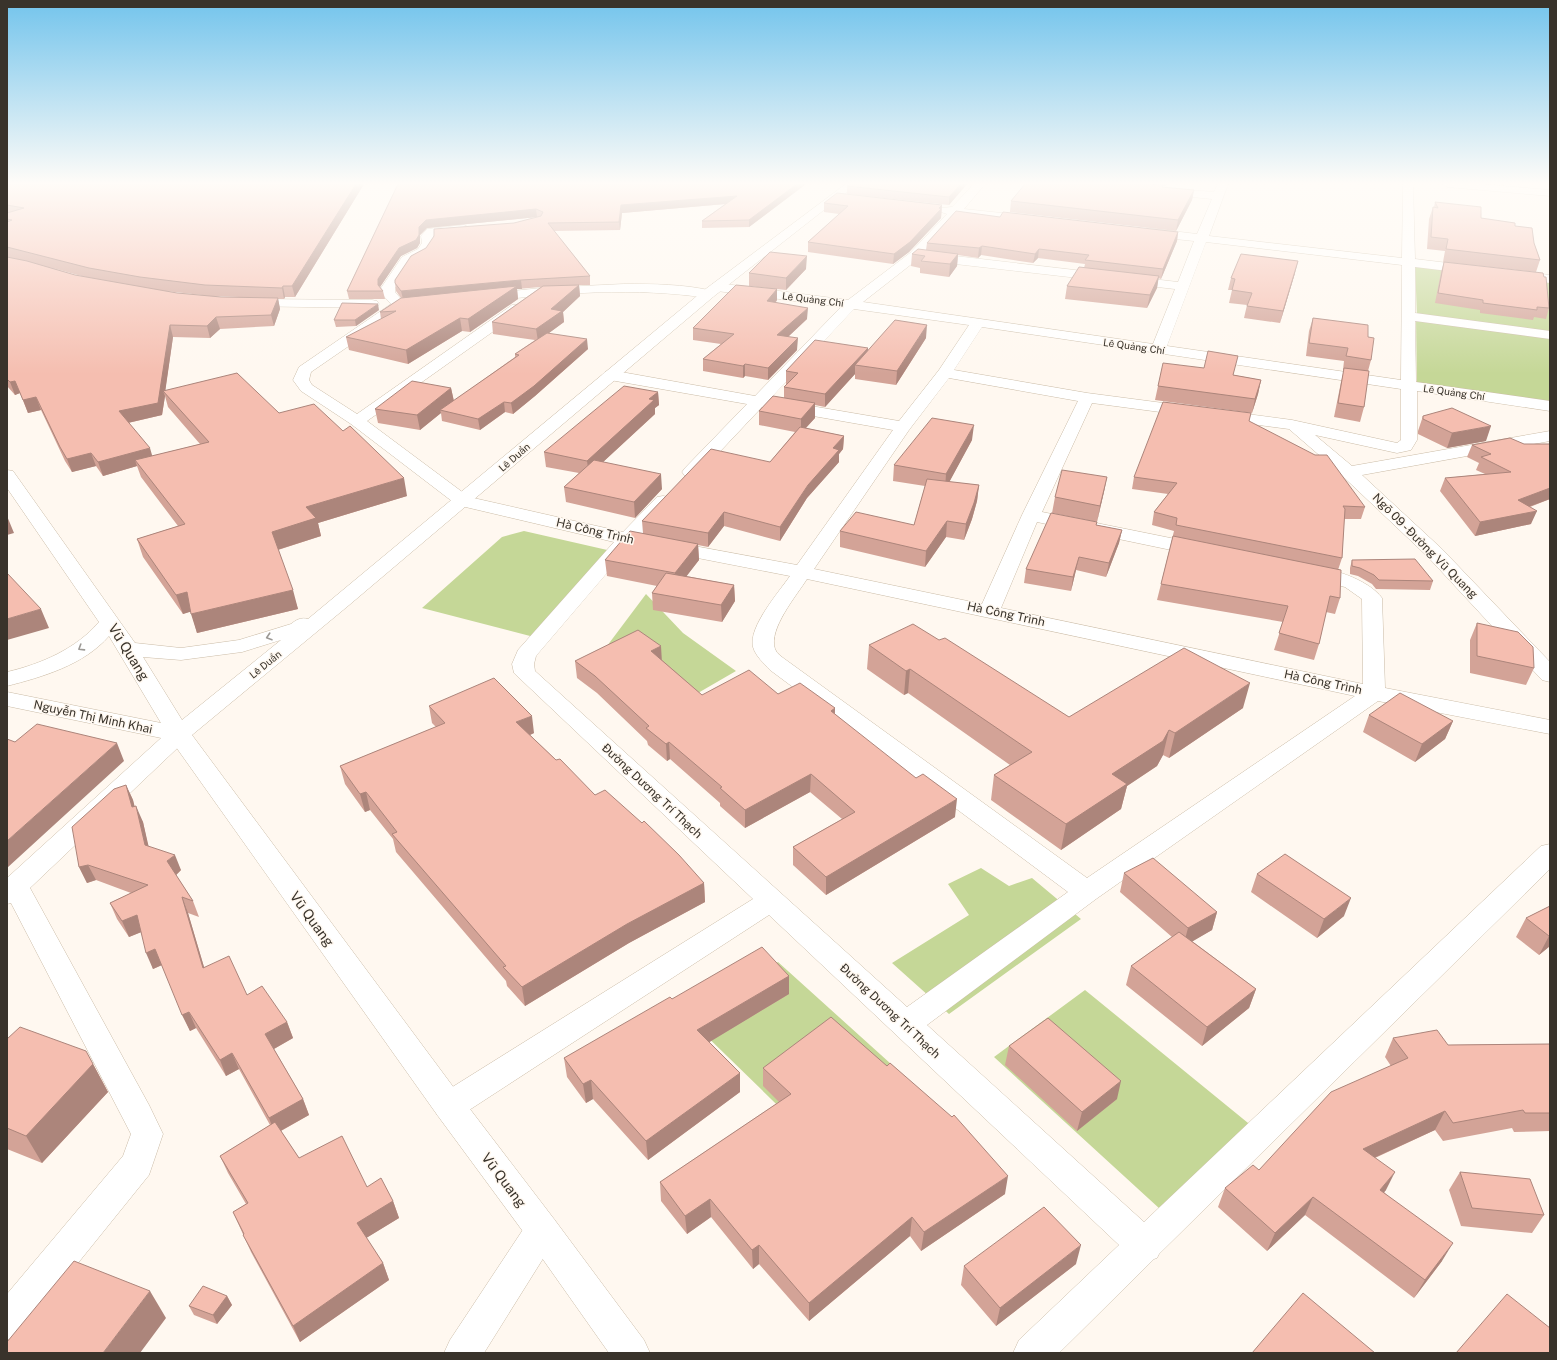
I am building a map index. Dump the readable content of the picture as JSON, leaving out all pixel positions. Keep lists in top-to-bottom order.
{
  "streets": {
    "street": [
      "Lê Quảng Chí",
      "Lê Duẩn",
      "Hà Công Trình",
      "Ngõ 09 - Đường Vũ Quang",
      "Vũ Quang",
      "Nguyễn Thị Minh Khai",
      "Đường Dương Trí Thạch"
    ]
  },
  "crossings": [
    ["Lê Quảng Chí", "Lê Duẩn"],
    ["Lê Quảng Chí", "Đường Dương Trí Thạch"],
    ["Lê Duẩn", "Hà Công Trình"],
    ["Lê Duẩn", "Vũ Quang"],
    ["Lê Duẩn", "Nguyễn Thị Minh Khai"],
    ["Hà Công Trình", "Đường Dương Trí Thạch"],
    ["Vũ Quang", "Nguyễn Thị Minh Khai"]
  ]
}
